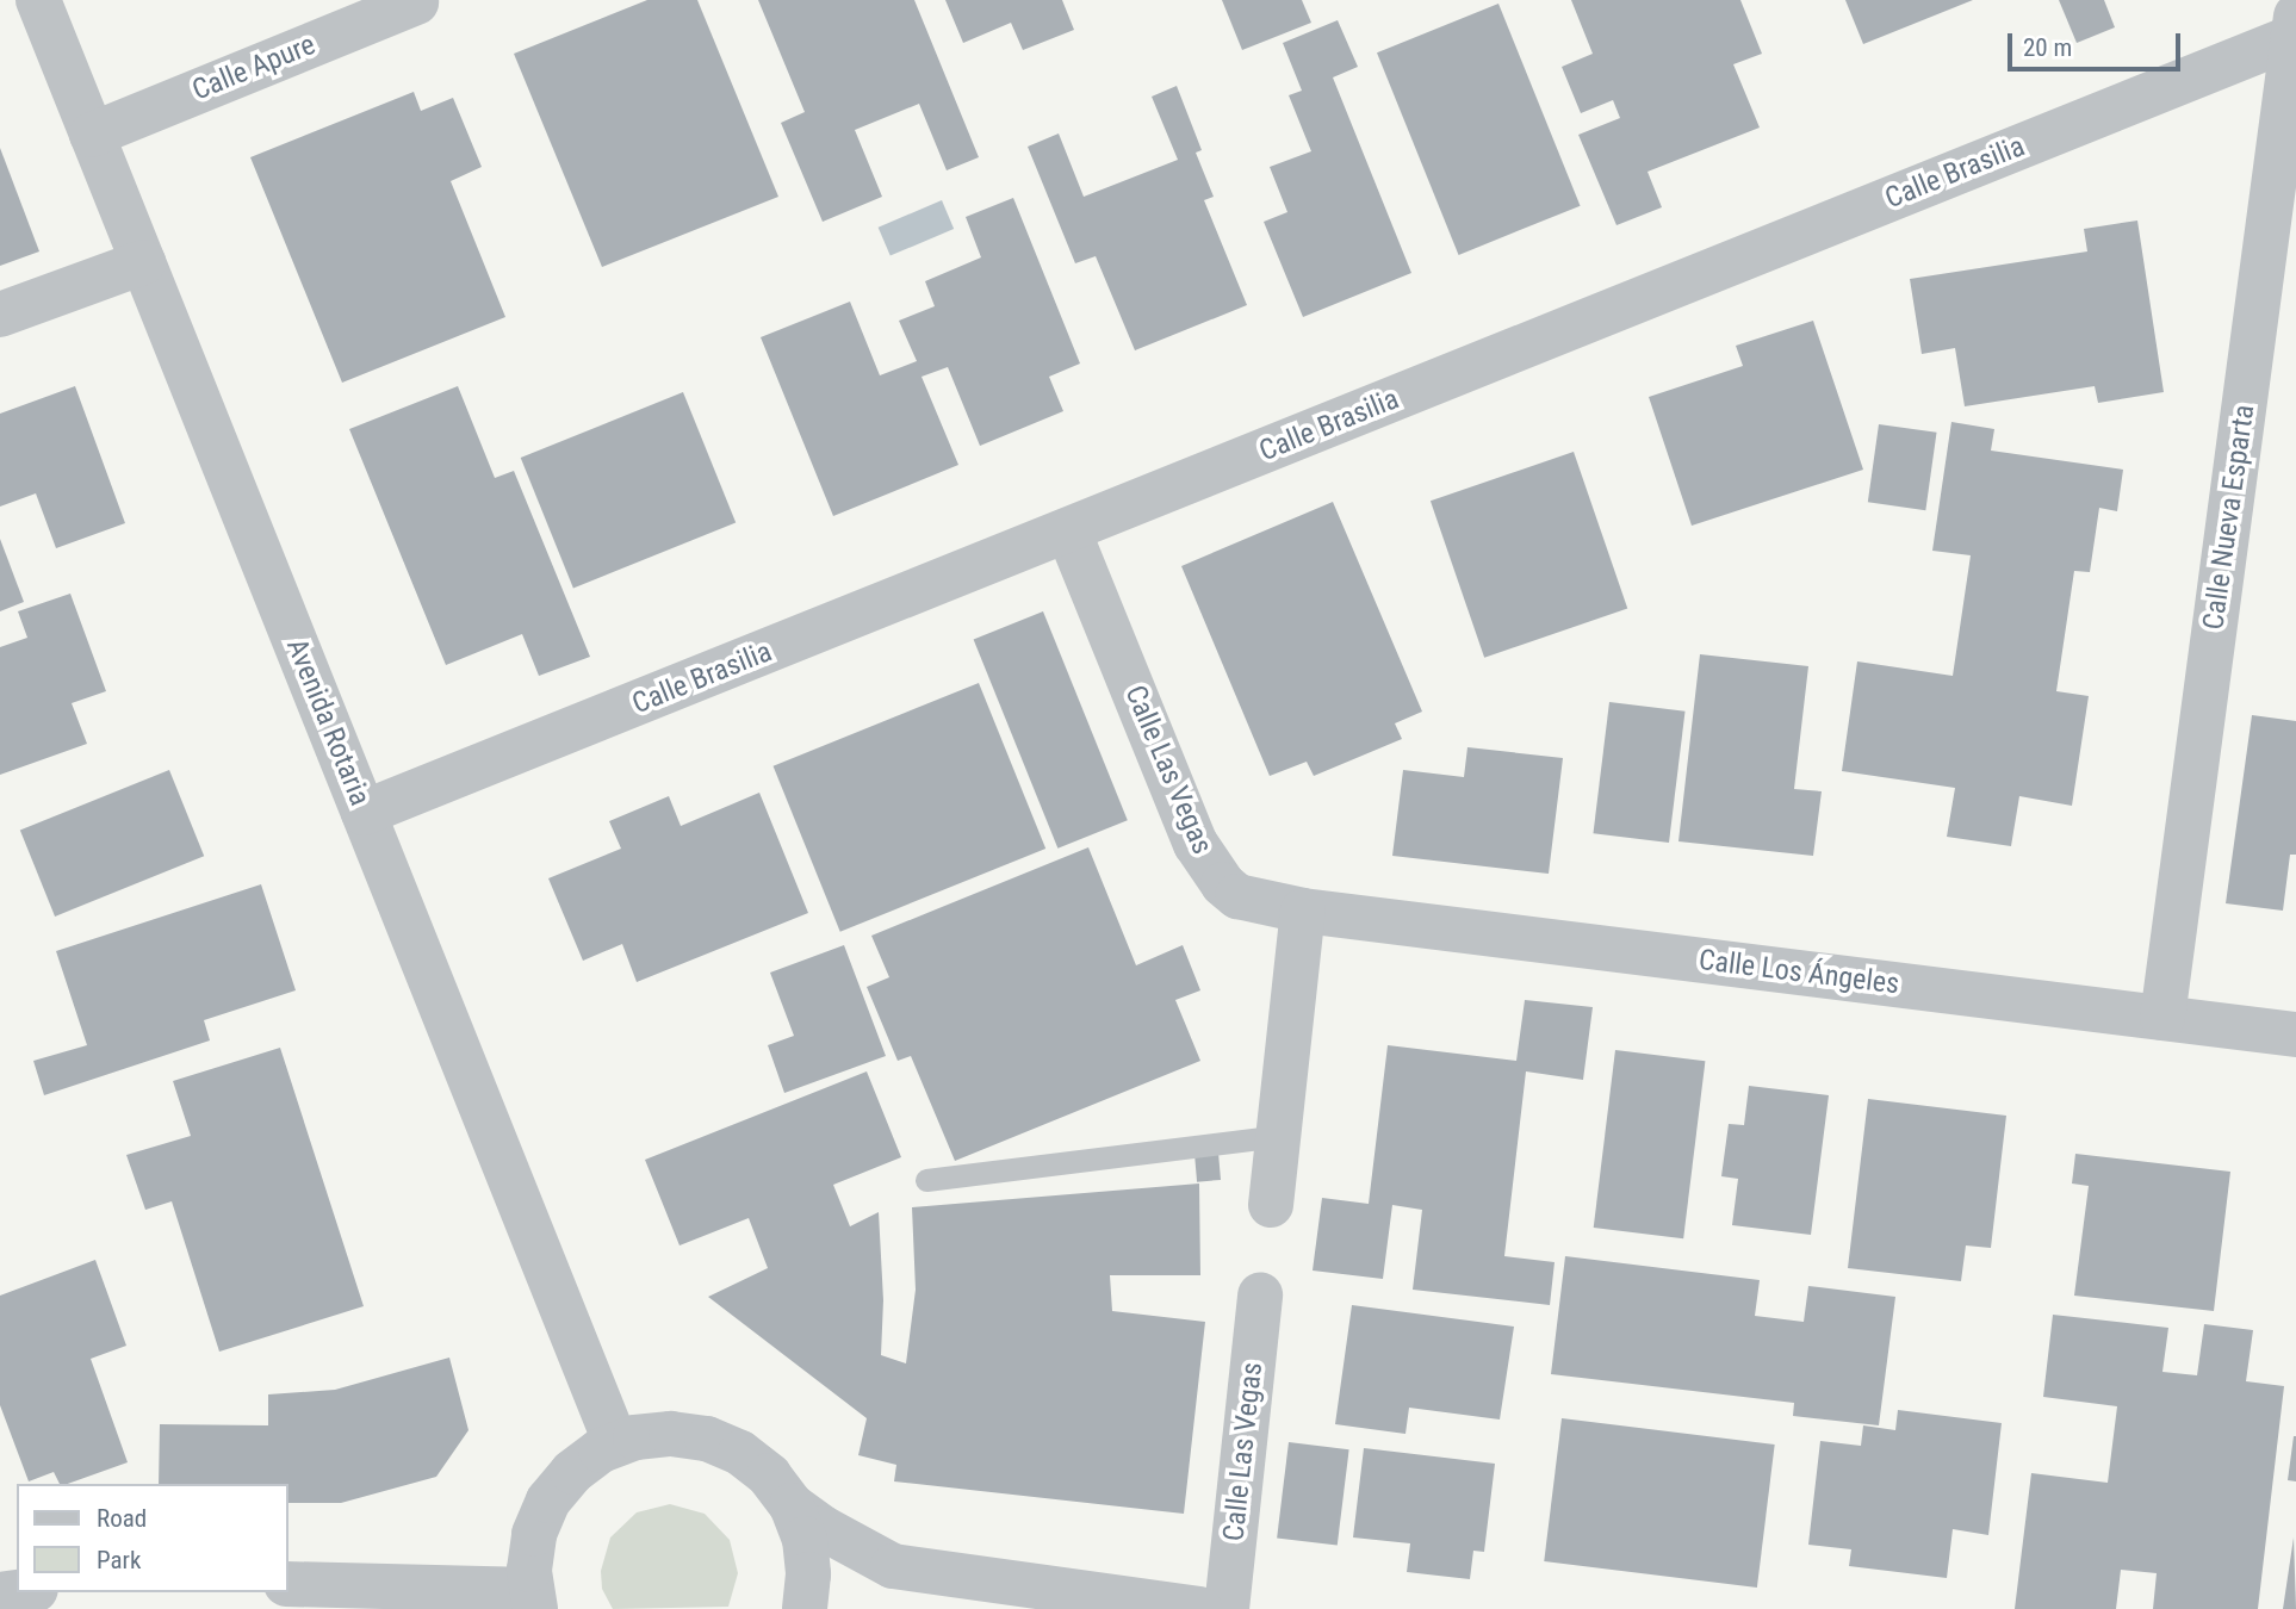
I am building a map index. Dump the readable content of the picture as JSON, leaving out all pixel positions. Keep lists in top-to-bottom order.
{
  "streets": {
    "street": [
      "Calle Apure",
      "Calle Brasilia",
      "Calle Nueva Esparta",
      "Avenida Rotaria",
      "Calle Las Vegas",
      "Calle Los Ángeles"
    ]
  },
  "crossings": [
    ["Calle Apure", "Avenida Rotaria"],
    ["Calle Brasilia", "Calle Nueva Esparta"],
    ["Calle Brasilia", "Avenida Rotaria"],
    ["Calle Brasilia", "Calle Las Vegas"],
    ["Calle Nueva Esparta", "Calle Los Ángeles"],
    ["Calle Las Vegas", "Calle Los Ángeles"]
  ],
  "legend": ["Road", "Park"],
  "scale_bar": "20 m"
}
